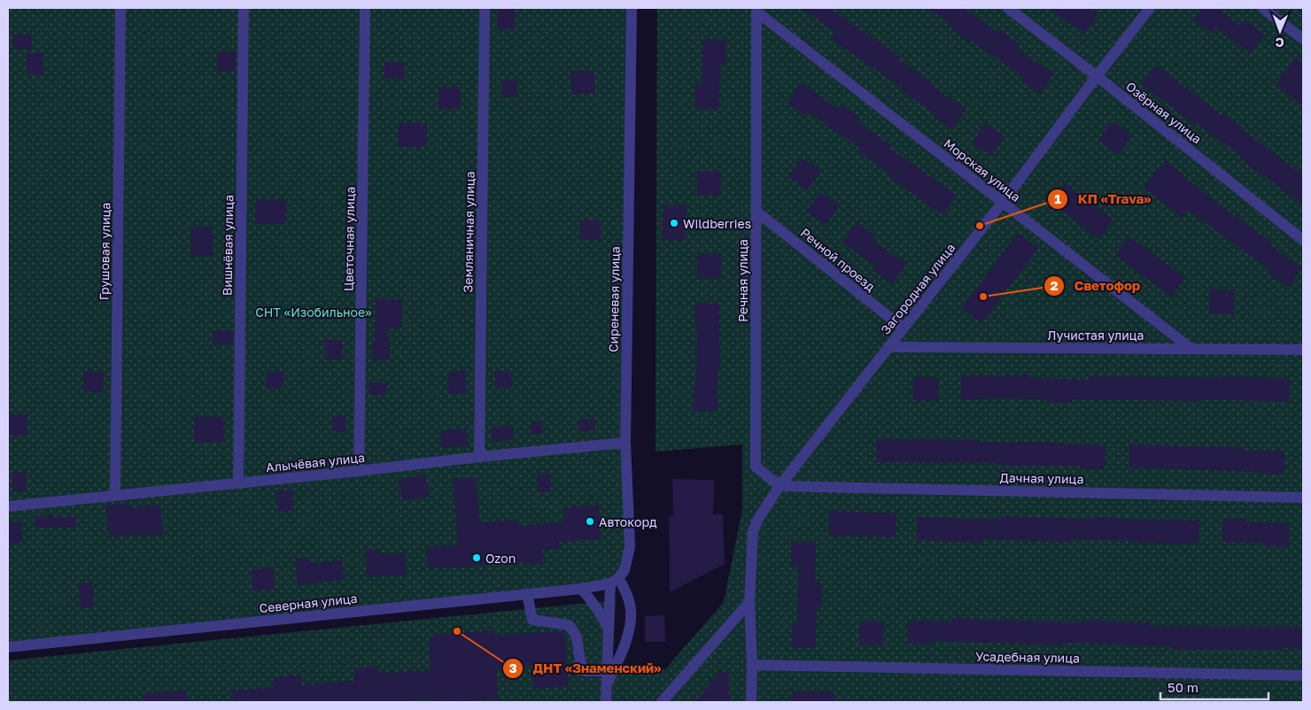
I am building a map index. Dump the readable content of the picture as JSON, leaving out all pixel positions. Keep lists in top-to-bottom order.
{
  "streets": {
    "street": [
      "Озёрная улица",
      "Морская улица",
      "Земляничная улица",
      "Цветочная улица",
      "Вишнёвая улица",
      "Грушовая улица",
      "Речной проезд",
      "Речная улица",
      "Загородная улица",
      "Сиреневая улица",
      "Лучистая улица",
      "Алычёвая улица",
      "Дачная улица",
      "Северная улица",
      "Усадебная улица"
    ]
  },
  "crossings": [
    ["Озёрная улица", "Загородная улица"],
    ["Морская улица", "Речная улица"],
    ["Морская улица", "Загородная улица"],
    ["Морская улица", "Лучистая улица"],
    ["Земляничная улица", "Алычёвая улица"],
    ["Цветочная улица", "Алычёвая улица"],
    ["Вишнёвая улица", "Алычёвая улица"],
    ["Грушовая улица", "Алычёвая улица"],
    ["Речной проезд", "Речная улица"],
    ["Речной проезд", "Загородная улица"],
    ["Речная улица", "Загородная улица"],
    ["Речная улица", "Дачная улица"],
    ["Загородная улица", "Лучистая улица"],
    ["Загородная улица", "Дачная улица"],
    ["Сиреневая улица", "Алычёвая улица"],
    ["Сиреневая улица", "Северная улица"]
  ],
  "parks": ["СНТ «Изобильное»"],
  "places": [
    "Wildberries",
    "КП «Trava»",
    "Светофор",
    "Автокорд",
    "Ozon",
    "ДНТ «Знаменский»"
  ],
  "scale_bar": "50 m",
  "north": "bottom"
}
